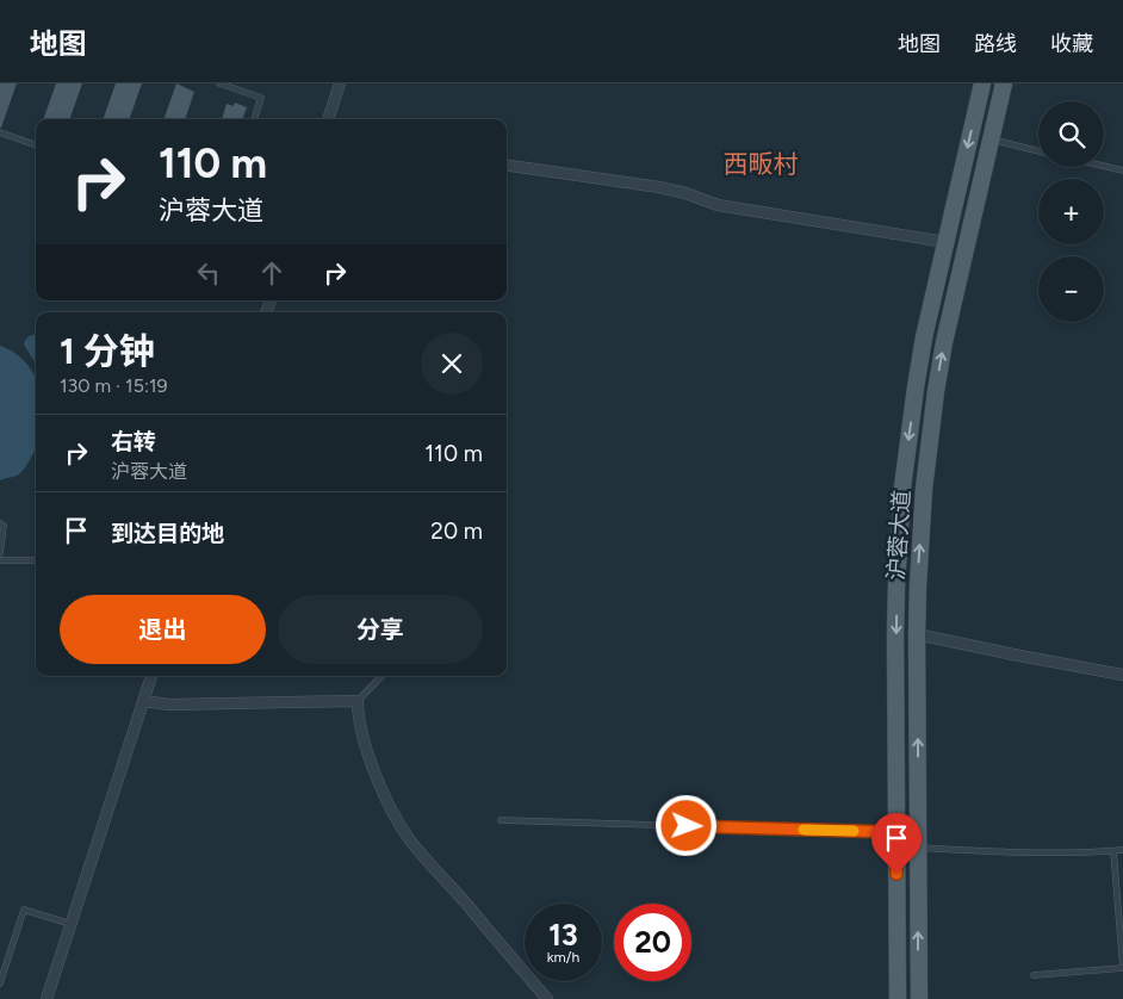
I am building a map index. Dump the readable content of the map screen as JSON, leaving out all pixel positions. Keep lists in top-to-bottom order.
{
  "streets": {
    "main road": ["沪蓉大道"]
  },
  "districts": ["西畈村"],
  "page": {
    "header": "地图",
    "nav": ["地图", "路线", "收藏"],
    "map_buttons": ["+", "−"],
    "turn": ["110 m", "沪蓉大道"],
    "heading": ["1 分钟", "130 m · 15:19"],
    "list": [
      {
        "name": "右转",
        "note": "沪蓉大道",
        "value": "110 m"
      },
      {
        "name": "到达目的地",
        "value": "20 m"
      }
    ],
    "buttons": ["退出", "分享"],
    "speed": "13 km/h",
    "limit": "20"
  }
}
